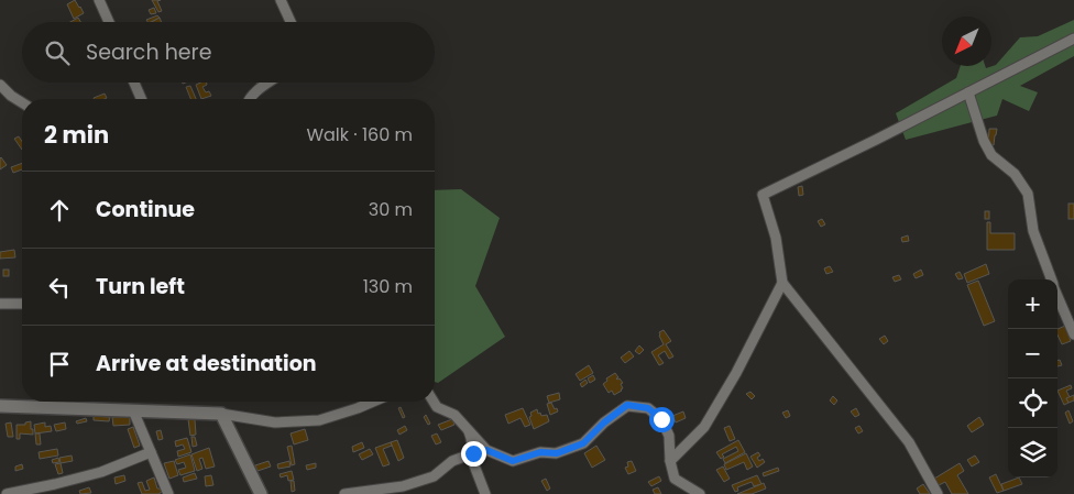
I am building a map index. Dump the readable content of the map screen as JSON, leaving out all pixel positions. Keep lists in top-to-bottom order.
{
  "north": "bottom left",
  "page": {
    "search": "Search here",
    "heading": ["2 min", "Walk · 160 m"],
    "list": [
      ["Continue", "30 m"],
      ["Turn left", "130 m"],
      "Arrive at destination"
    ],
    "map_buttons": ["+", "−"]
  }
}
